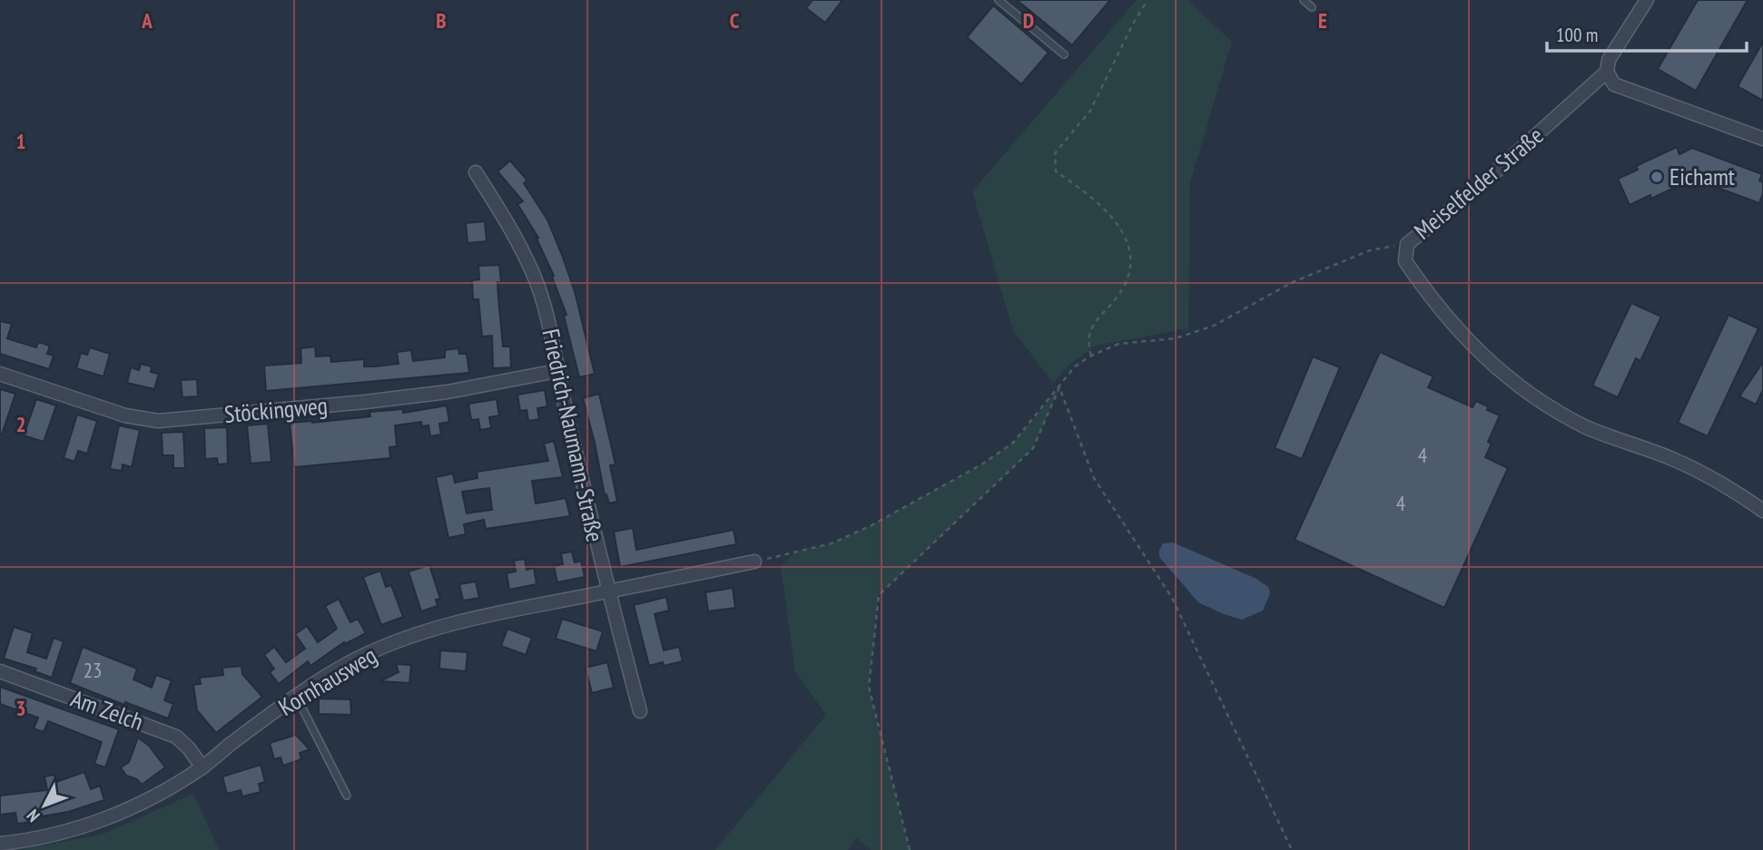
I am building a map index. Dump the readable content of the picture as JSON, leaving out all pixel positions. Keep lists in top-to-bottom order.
{
  "streets": {
    "street": [
      "Meiselfelder Straße",
      "Stöckingweg",
      "Friedrich-Naumann-Straße",
      "Kornhausweg",
      "Am Zelch"
    ]
  },
  "crossings": [
    ["Stöckingweg", "Friedrich-Naumann-Straße"],
    ["Friedrich-Naumann-Straße", "Kornhausweg"],
    ["Kornhausweg", "Am Zelch"]
  ],
  "places": ["Eichamt"],
  "house_numbers": ["4", "4", "23"],
  "scale_bar": "100 m",
  "north": "bottom left",
  "grid": {
    "columns": [
      "A",
      "B",
      "C",
      "D",
      "E"
    ],
    "rows": ["1", "2", "3"]
  }
}
